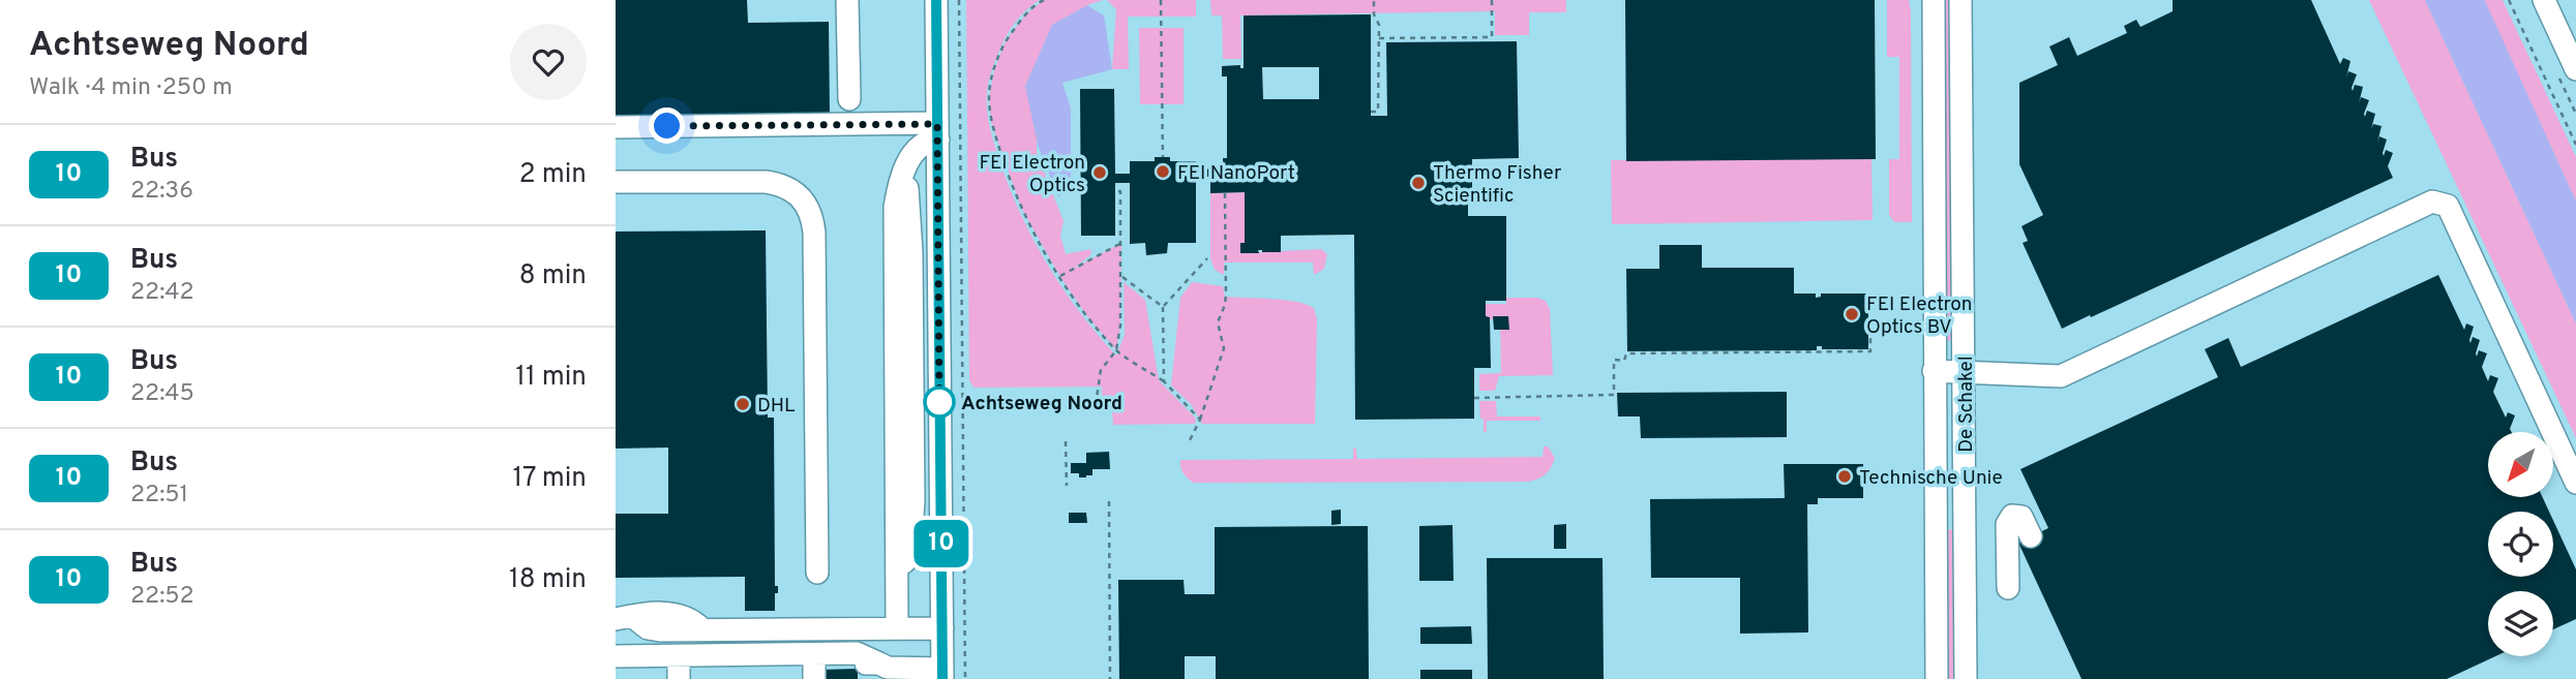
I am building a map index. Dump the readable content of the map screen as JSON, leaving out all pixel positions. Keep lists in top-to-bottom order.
{
  "streets": {
    "street": ["De Schakel"]
  },
  "places": [
    "FEI NanoPort",
    "FEI Electron Optics",
    "Thermo Fisher Scientific",
    "FEI Electron Optics BV",
    "Achtseweg Noord",
    "DHL",
    "Technische Unie"
  ],
  "lines": ["bus line 10"],
  "north": "bottom left",
  "page": {
    "heading": ["Achtseweg Noord", "Walk · 4 min · 250 m"],
    "on_map": "10",
    "list": [
      {
        "mark": "10",
        "name": "Bus",
        "note": "22:36",
        "value": "2 min"
      },
      {
        "mark": "10",
        "name": "Bus",
        "note": "22:42",
        "value": "8 min"
      },
      {
        "mark": "10",
        "name": "Bus",
        "note": "22:45",
        "value": "11 min"
      },
      {
        "mark": "10",
        "name": "Bus",
        "note": "22:51",
        "value": "17 min"
      },
      {
        "mark": "10",
        "name": "Bus",
        "note": "22:52",
        "value": "18 min"
      }
    ]
  }
}
